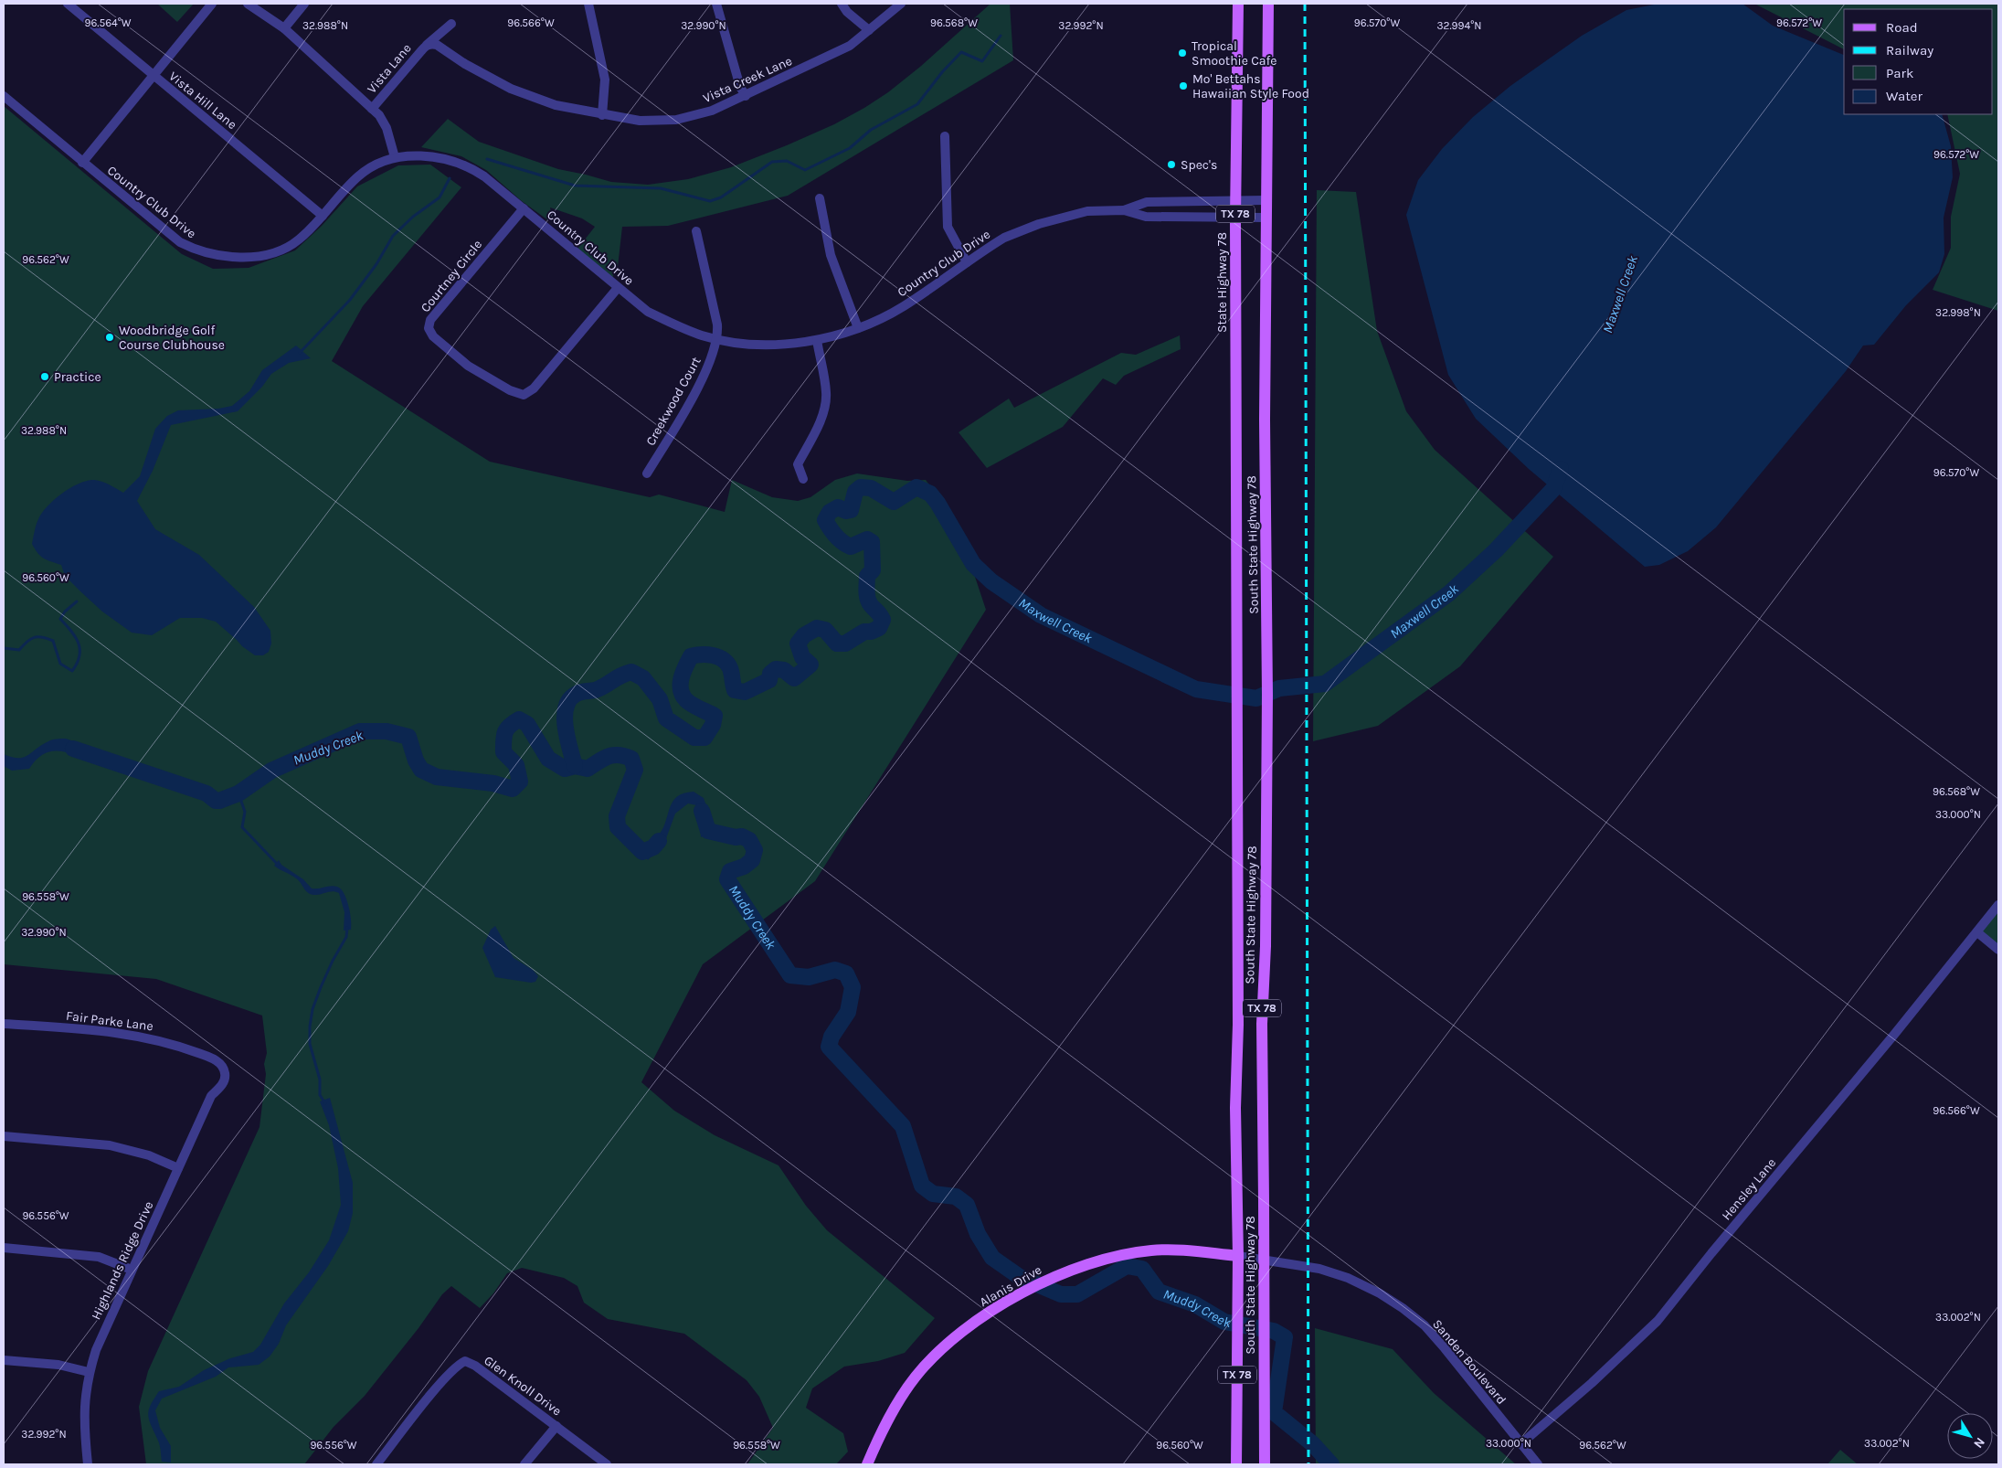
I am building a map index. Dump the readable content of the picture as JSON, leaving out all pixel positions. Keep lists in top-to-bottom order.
{
  "streets": {
    "main road": [
      "TX 78",
      "State Highway 78",
      "South State Highway 78",
      "Alanis Drive"
    ],
    "street": [
      "Vista Lane",
      "Vista Creek Lane",
      "Vista Hill Lane",
      "Country Club Drive",
      "Courtney Circle",
      "Creekwood Court",
      "Fair Parke Lane",
      "Hensley Lane",
      "Highlands Ridge Drive",
      "Sanden Boulevard",
      "Glen Knoll Drive"
    ]
  },
  "crossings": [
    ["Vista Lane", "Vista Creek Lane"],
    ["Vista Hill Lane", "Country Club Drive"],
    ["Country Club Drive", "TX 78"],
    ["Country Club Drive", "Courtney Circle"],
    ["Country Club Drive", "State Highway 78"],
    ["Country Club Drive", "Creekwood Court"],
    ["Country Club Drive", "South State Highway 78"],
    ["TX 78", "South State Highway 78"],
    ["State Highway 78", "South State Highway 78"],
    ["South State Highway 78", "Alanis Drive"],
    ["South State Highway 78", "Sanden Boulevard"],
    ["Fair Parke Lane", "Highlands Ridge Drive"],
    ["Hensley Lane", "Sanden Boulevard"],
    ["Alanis Drive", "Sanden Boulevard"]
  ],
  "water": ["Maxwell Creek", "Muddy Creek"],
  "places": [
    "Tropical Smoothie Cafe",
    "Mo' Bettahs Hawaiian Style Food",
    "Spec's",
    "Woodbridge Golf Course Clubhouse",
    "Practice"
  ],
  "legend": [
    "Road",
    "Railway",
    "Park",
    "Water"
  ],
  "north": "bottom right",
  "coordinates": [
    "96.566°W",
    "96.568°W",
    "96.572°W",
    "96.564°W",
    "96.570°W",
    "32.988°N",
    "32.990°N",
    "32.992°N",
    "32.994°N",
    "96.562°W",
    "32.998°N",
    "96.560°W",
    "33.000°N",
    "96.558°W",
    "96.556°W",
    "33.002°N"
  ]
}
